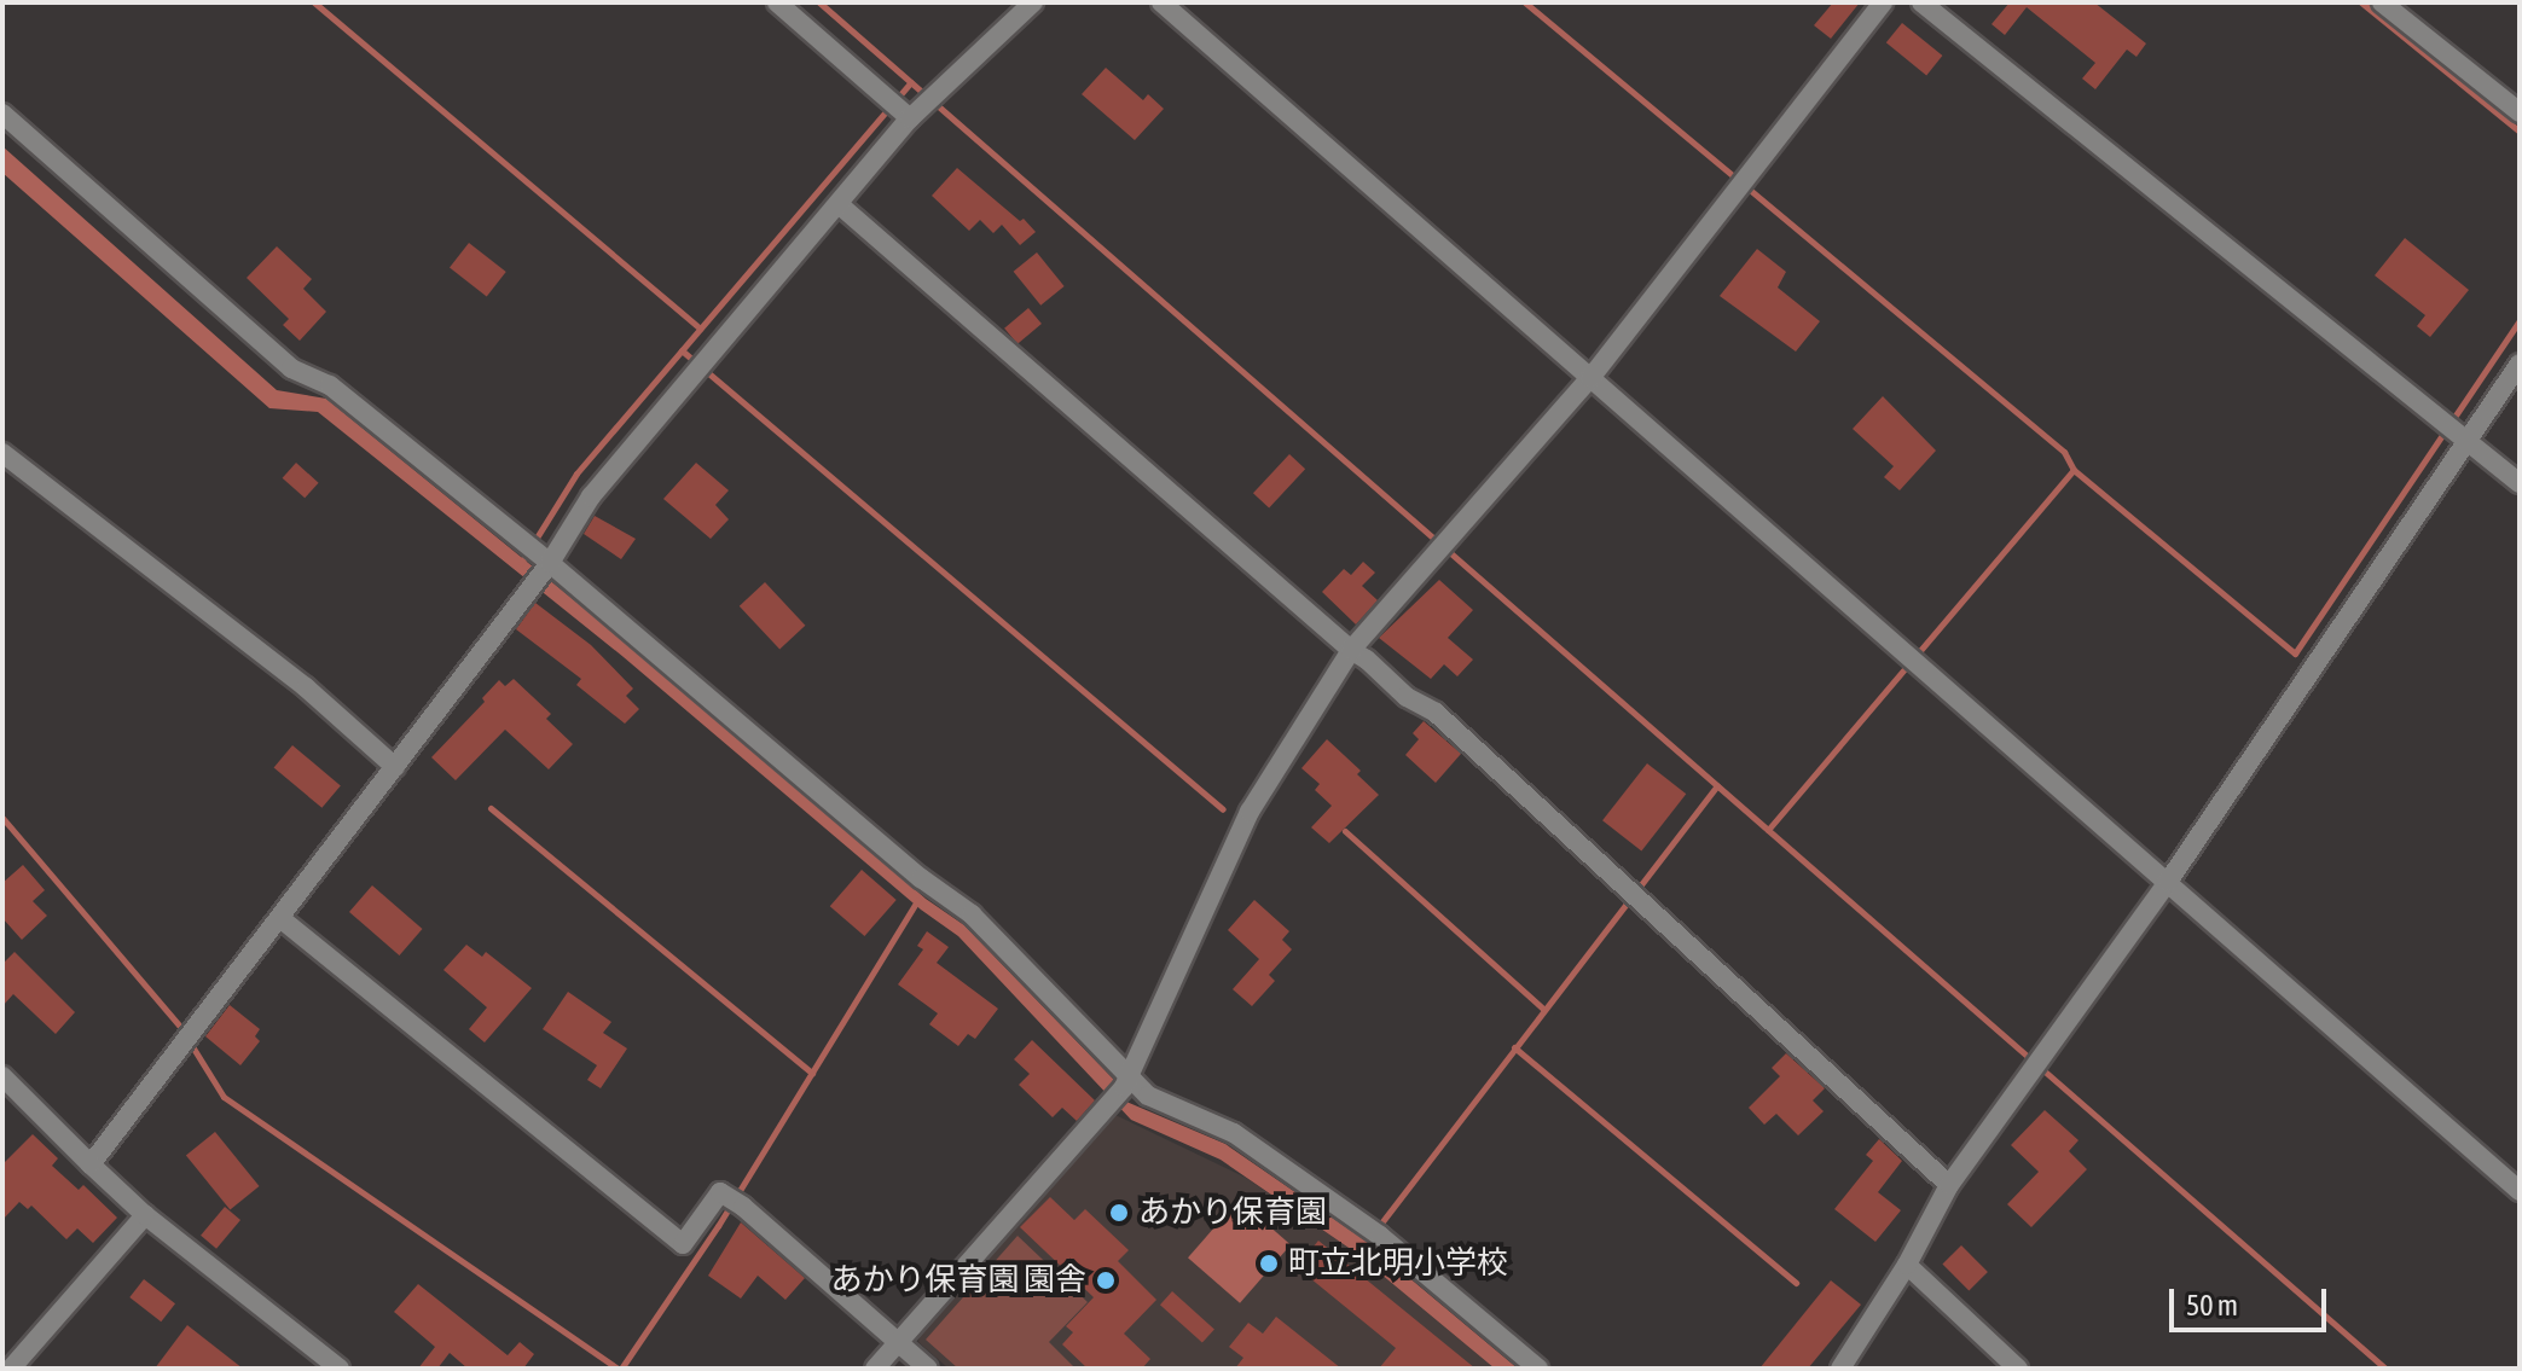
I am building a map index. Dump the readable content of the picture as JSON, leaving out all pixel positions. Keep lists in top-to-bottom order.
{
  "places": ["あかり保育園", "町立北明小学校", "あかり保育園 園舎"],
  "scale_bar": "50 m"
}
